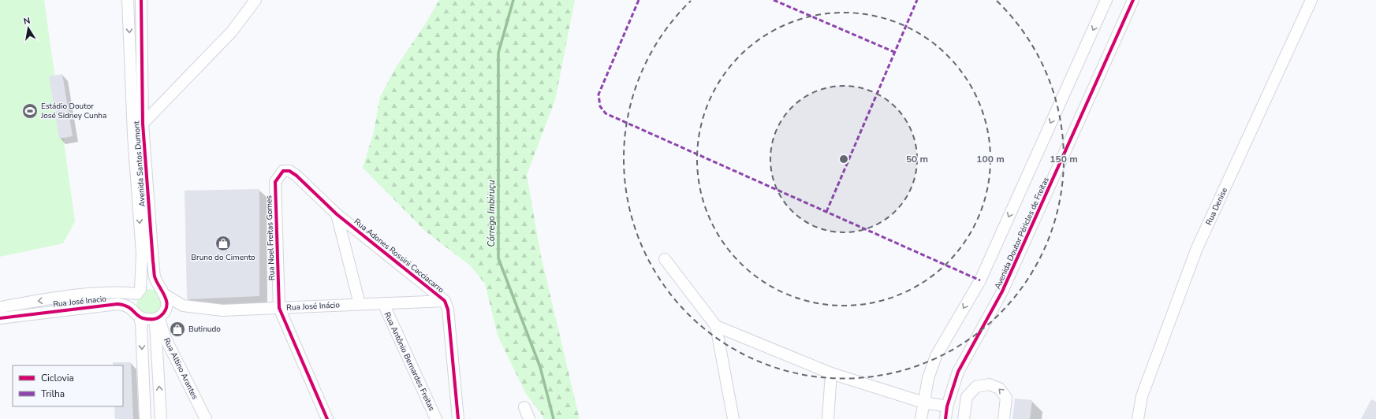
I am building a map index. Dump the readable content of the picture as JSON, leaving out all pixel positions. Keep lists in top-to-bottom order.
{
  "streets": {
    "street": [
      "Avenida Santos Dumont",
      "Rua Denise",
      "Avenida Doutor Péricles de Freitas",
      "Rua Noel Freitas Gomes",
      "Rua Adones Rossini Cacciacarro",
      "Rua José Inacio",
      "Rua José Inácio",
      "Rua Antônio Bernardes Freitas",
      "Rua Altino Arantes"
    ]
  },
  "crossings": [
    ["Avenida Santos Dumont", "Rua José Inacio"],
    ["Avenida Santos Dumont", "Rua José Inácio"],
    ["Avenida Santos Dumont", "Rua Altino Arantes"],
    ["Rua Noel Freitas Gomes", "Rua Adones Rossini Cacciacarro"],
    ["Rua Noel Freitas Gomes", "Rua José Inácio"],
    ["Rua Adones Rossini Cacciacarro", "Rua José Inácio"],
    ["Rua José Inacio", "Rua José Inácio"],
    ["Rua José Inacio", "Rua Altino Arantes"],
    ["Rua José Inácio", "Rua Antônio Bernardes Freitas"],
    ["Rua José Inácio", "Rua Altino Arantes"]
  ],
  "water": ["Córrego Imbiruçu"],
  "places": {
    "sports": ["Estádio Doutor José Sidney Cunha"],
    "shop": ["Bruno do Cimento", "Butinudo"]
  },
  "legend": ["Ciclovia", "Trilha"],
  "north": "top",
  "rings": ["50 m", "100 m", "150 m"]
}
